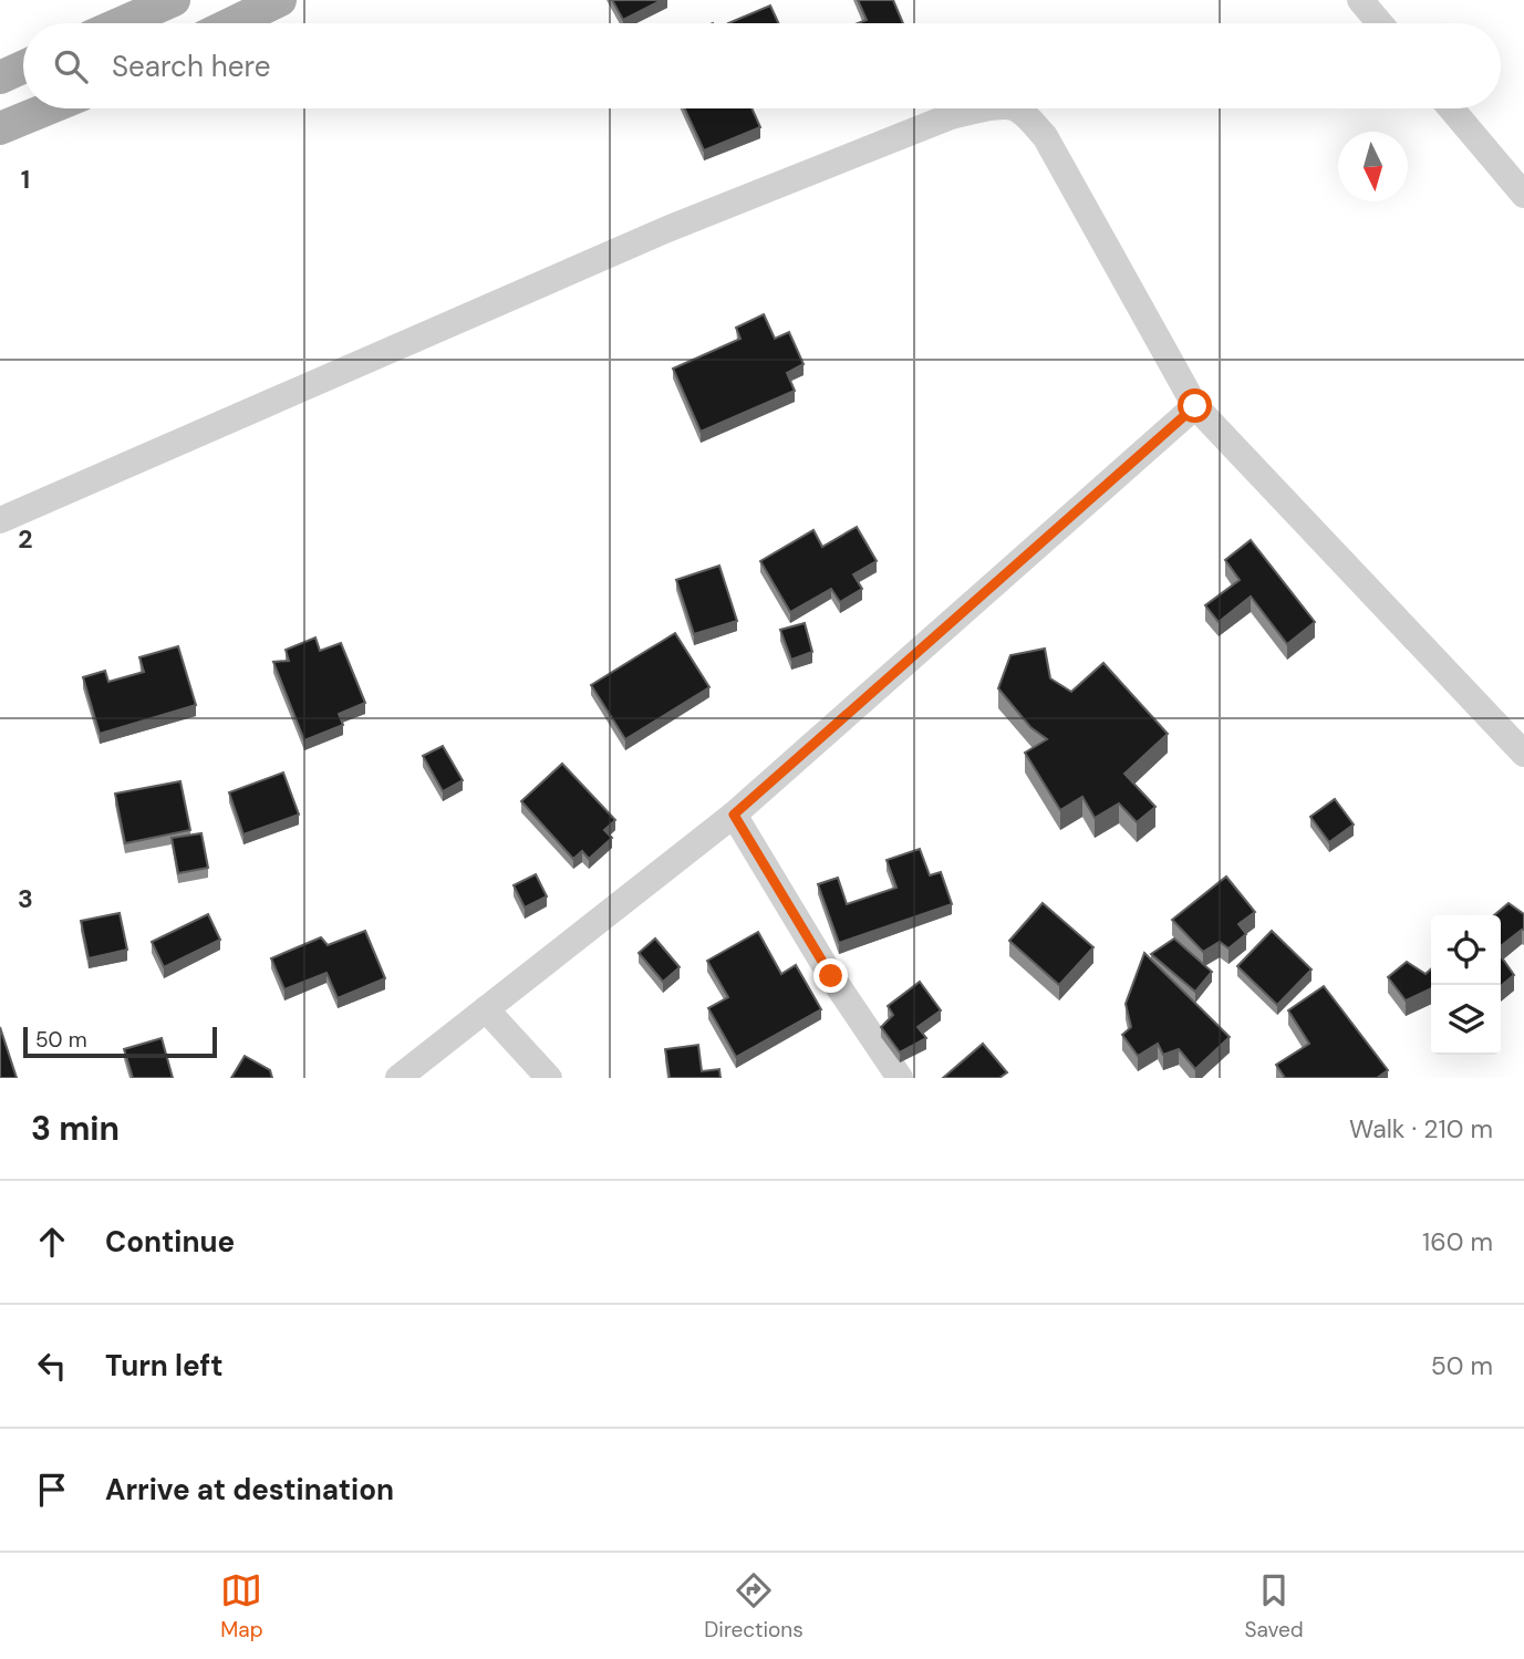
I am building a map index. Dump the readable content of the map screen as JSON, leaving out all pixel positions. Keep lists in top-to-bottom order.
{
  "scale_bar": "50 m",
  "north": "bottom",
  "page": {
    "search": "Search here",
    "scale": "50 m",
    "heading": ["3 min", "Walk · 210 m"],
    "list": [
      ["Continue", "160 m"],
      ["Turn left", "50 m"],
      "Arrive at destination"
    ],
    "nav": ["Map", "Directions", "Saved"]
  },
  "grid": {
    "rows": ["1", "2", "3"]
  }
}
